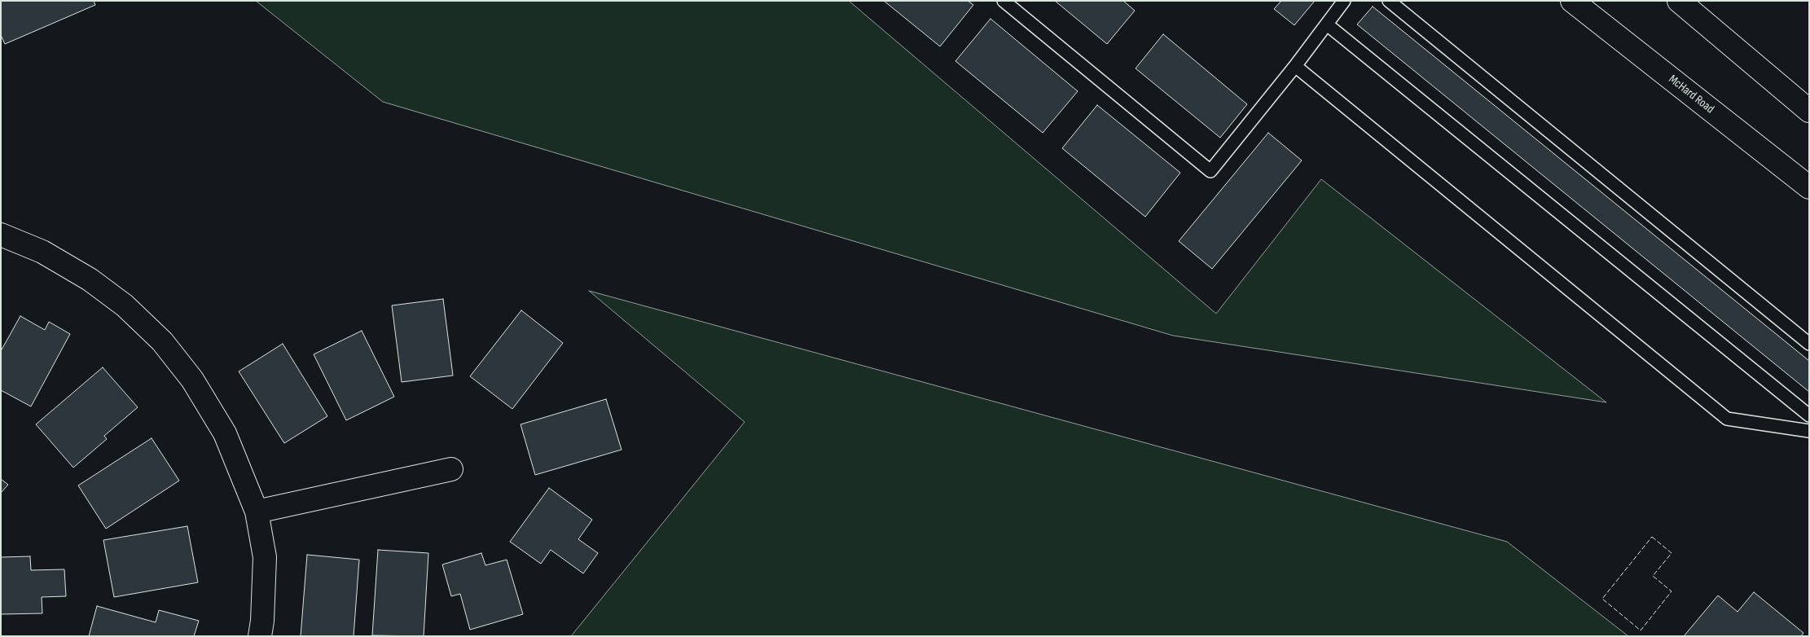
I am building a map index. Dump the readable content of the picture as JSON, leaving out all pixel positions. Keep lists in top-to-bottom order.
{
  "streets": {
    "street": ["McHard Road"]
  }
}
